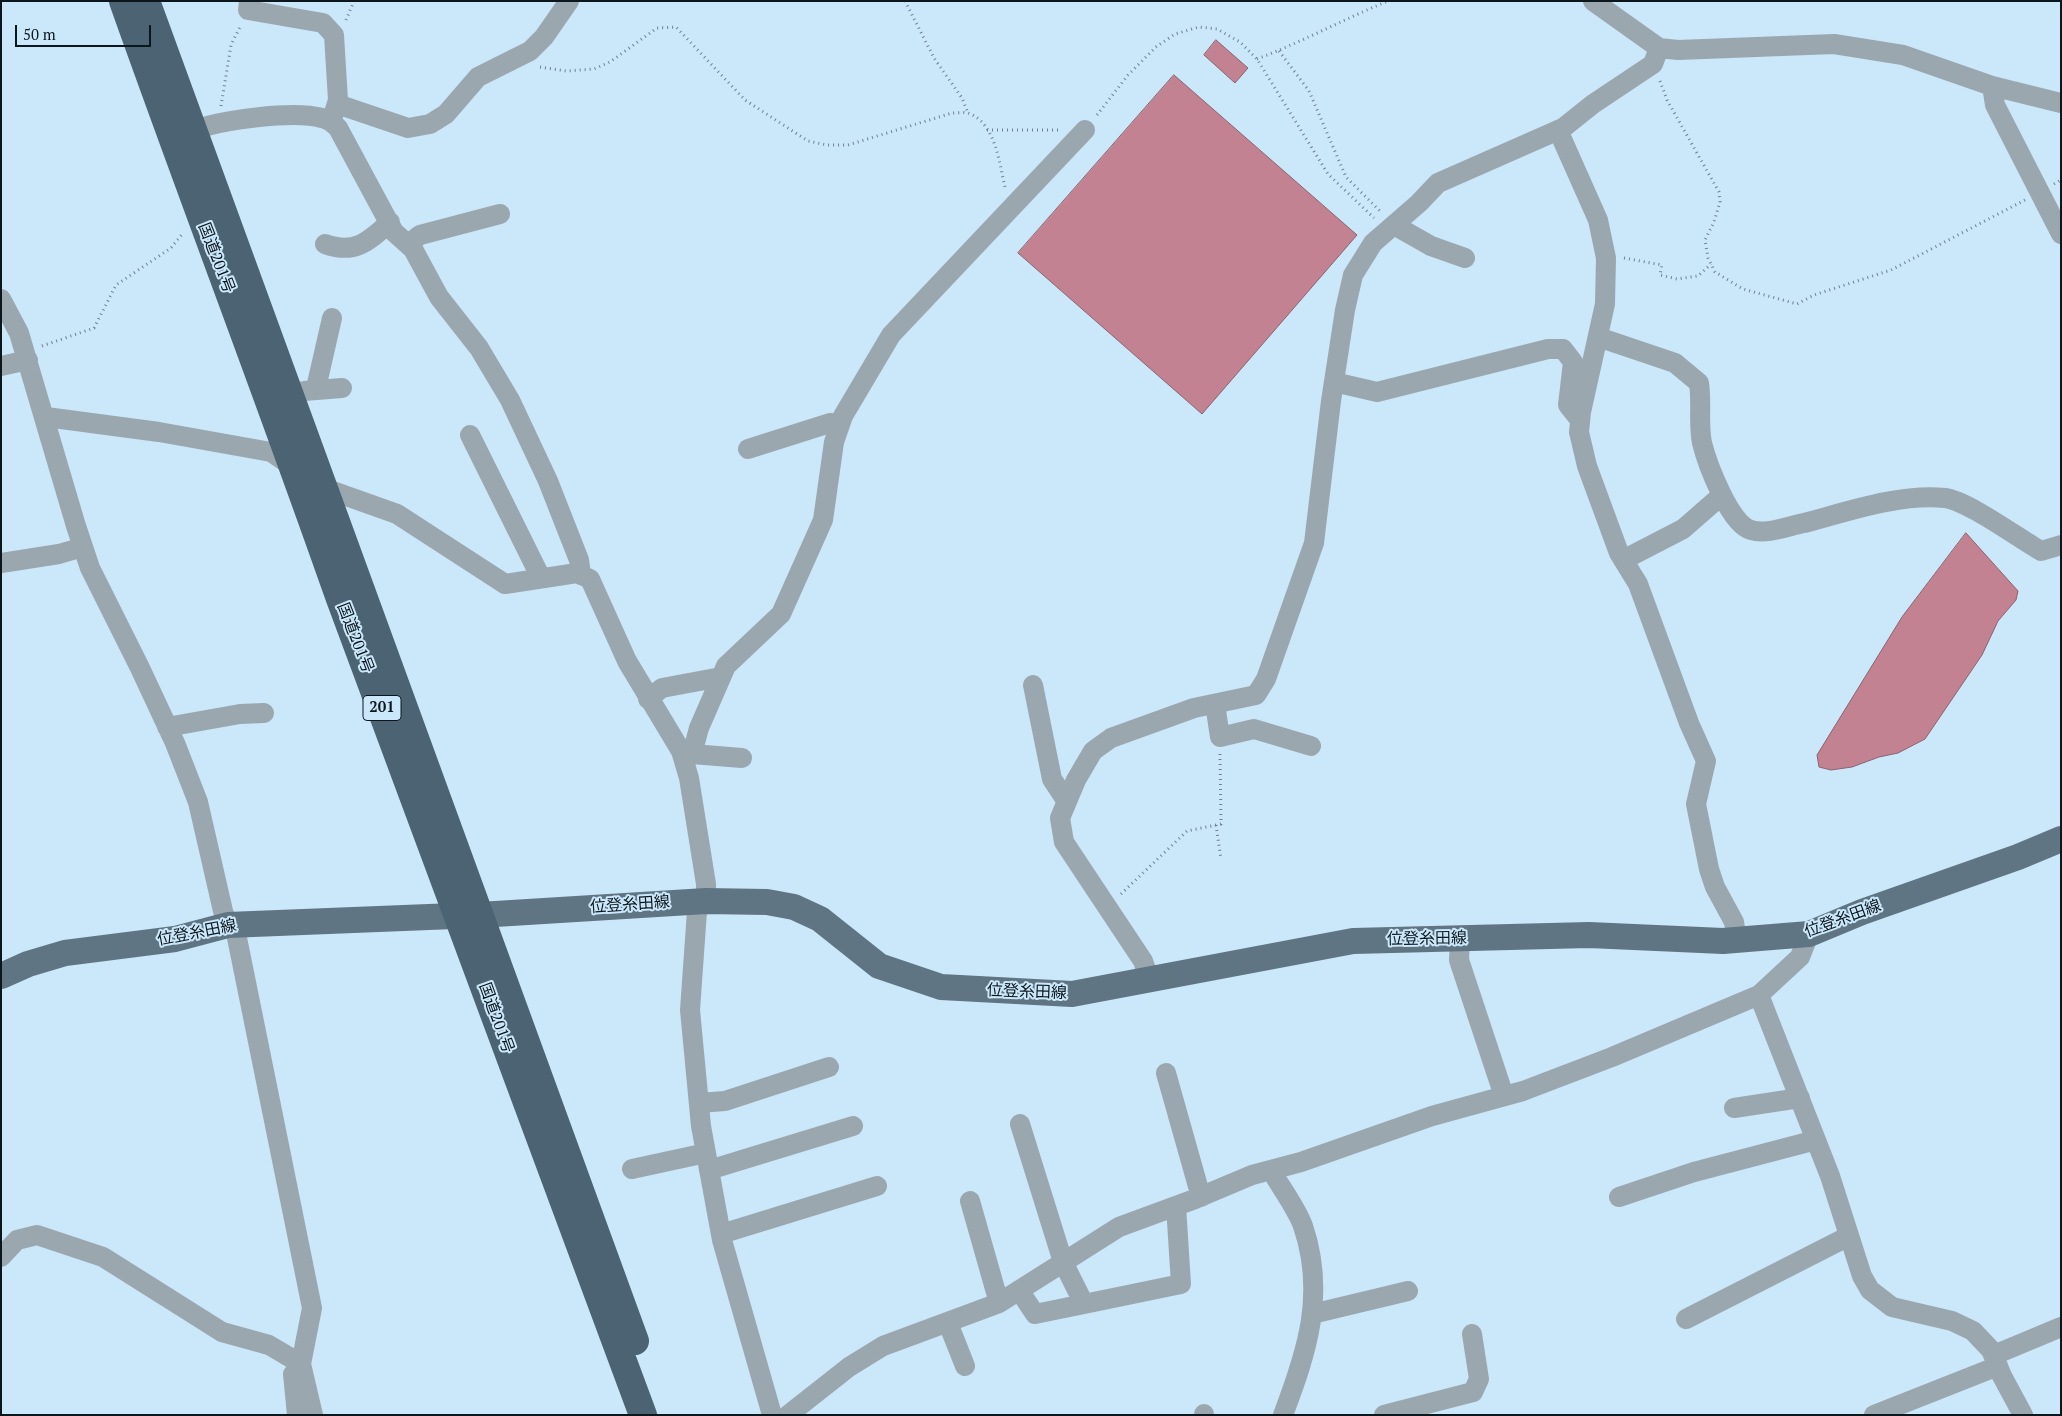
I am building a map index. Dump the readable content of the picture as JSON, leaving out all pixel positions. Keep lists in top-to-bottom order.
{
  "streets": {
    "highway": ["国道201号", "201"],
    "main road": ["位登糸田線"]
  },
  "crossings": [
    ["国道201号", "位登糸田線"]
  ],
  "scale_bar": "50 m"
}
